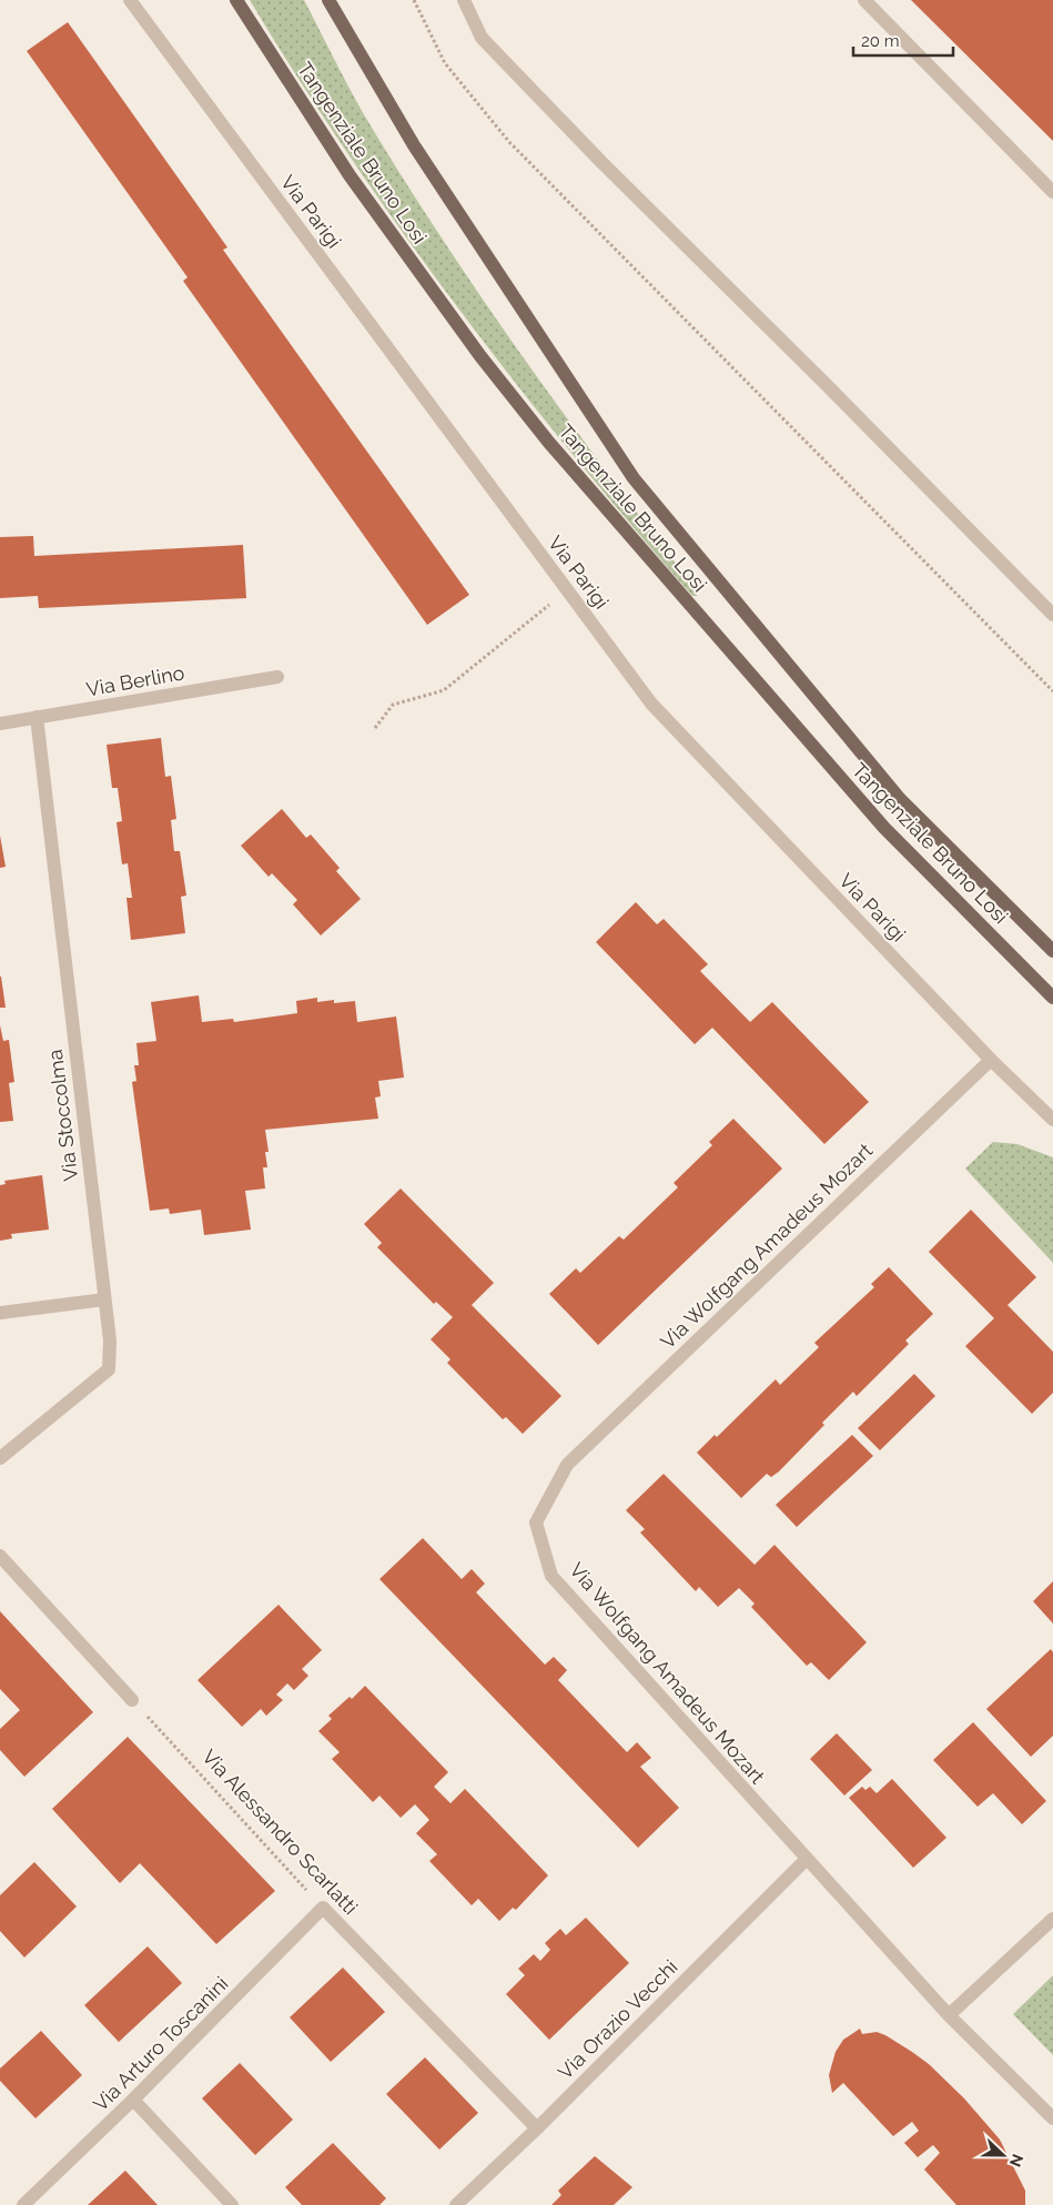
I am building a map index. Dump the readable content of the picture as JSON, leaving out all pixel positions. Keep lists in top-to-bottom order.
{
  "streets": {
    "main road": ["Tangenziale Bruno Losi"],
    "street": [
      "Via Parigi",
      "Via Berlino",
      "Via Stoccolma",
      "Via Wolfgang Amadeus Mozart",
      "Via Alessandro Scarlatti",
      "Via Orazio Vecchi",
      "Via Arturo Toscanini"
    ]
  },
  "crossings": [
    ["Via Parigi", "Via Wolfgang Amadeus Mozart"],
    ["Via Berlino", "Via Stoccolma"],
    ["Via Wolfgang Amadeus Mozart", "Via Orazio Vecchi"],
    ["Via Alessandro Scarlatti", "Via Orazio Vecchi"],
    ["Via Alessandro Scarlatti", "Via Arturo Toscanini"]
  ],
  "scale_bar": "20 m",
  "north": "right"
}
